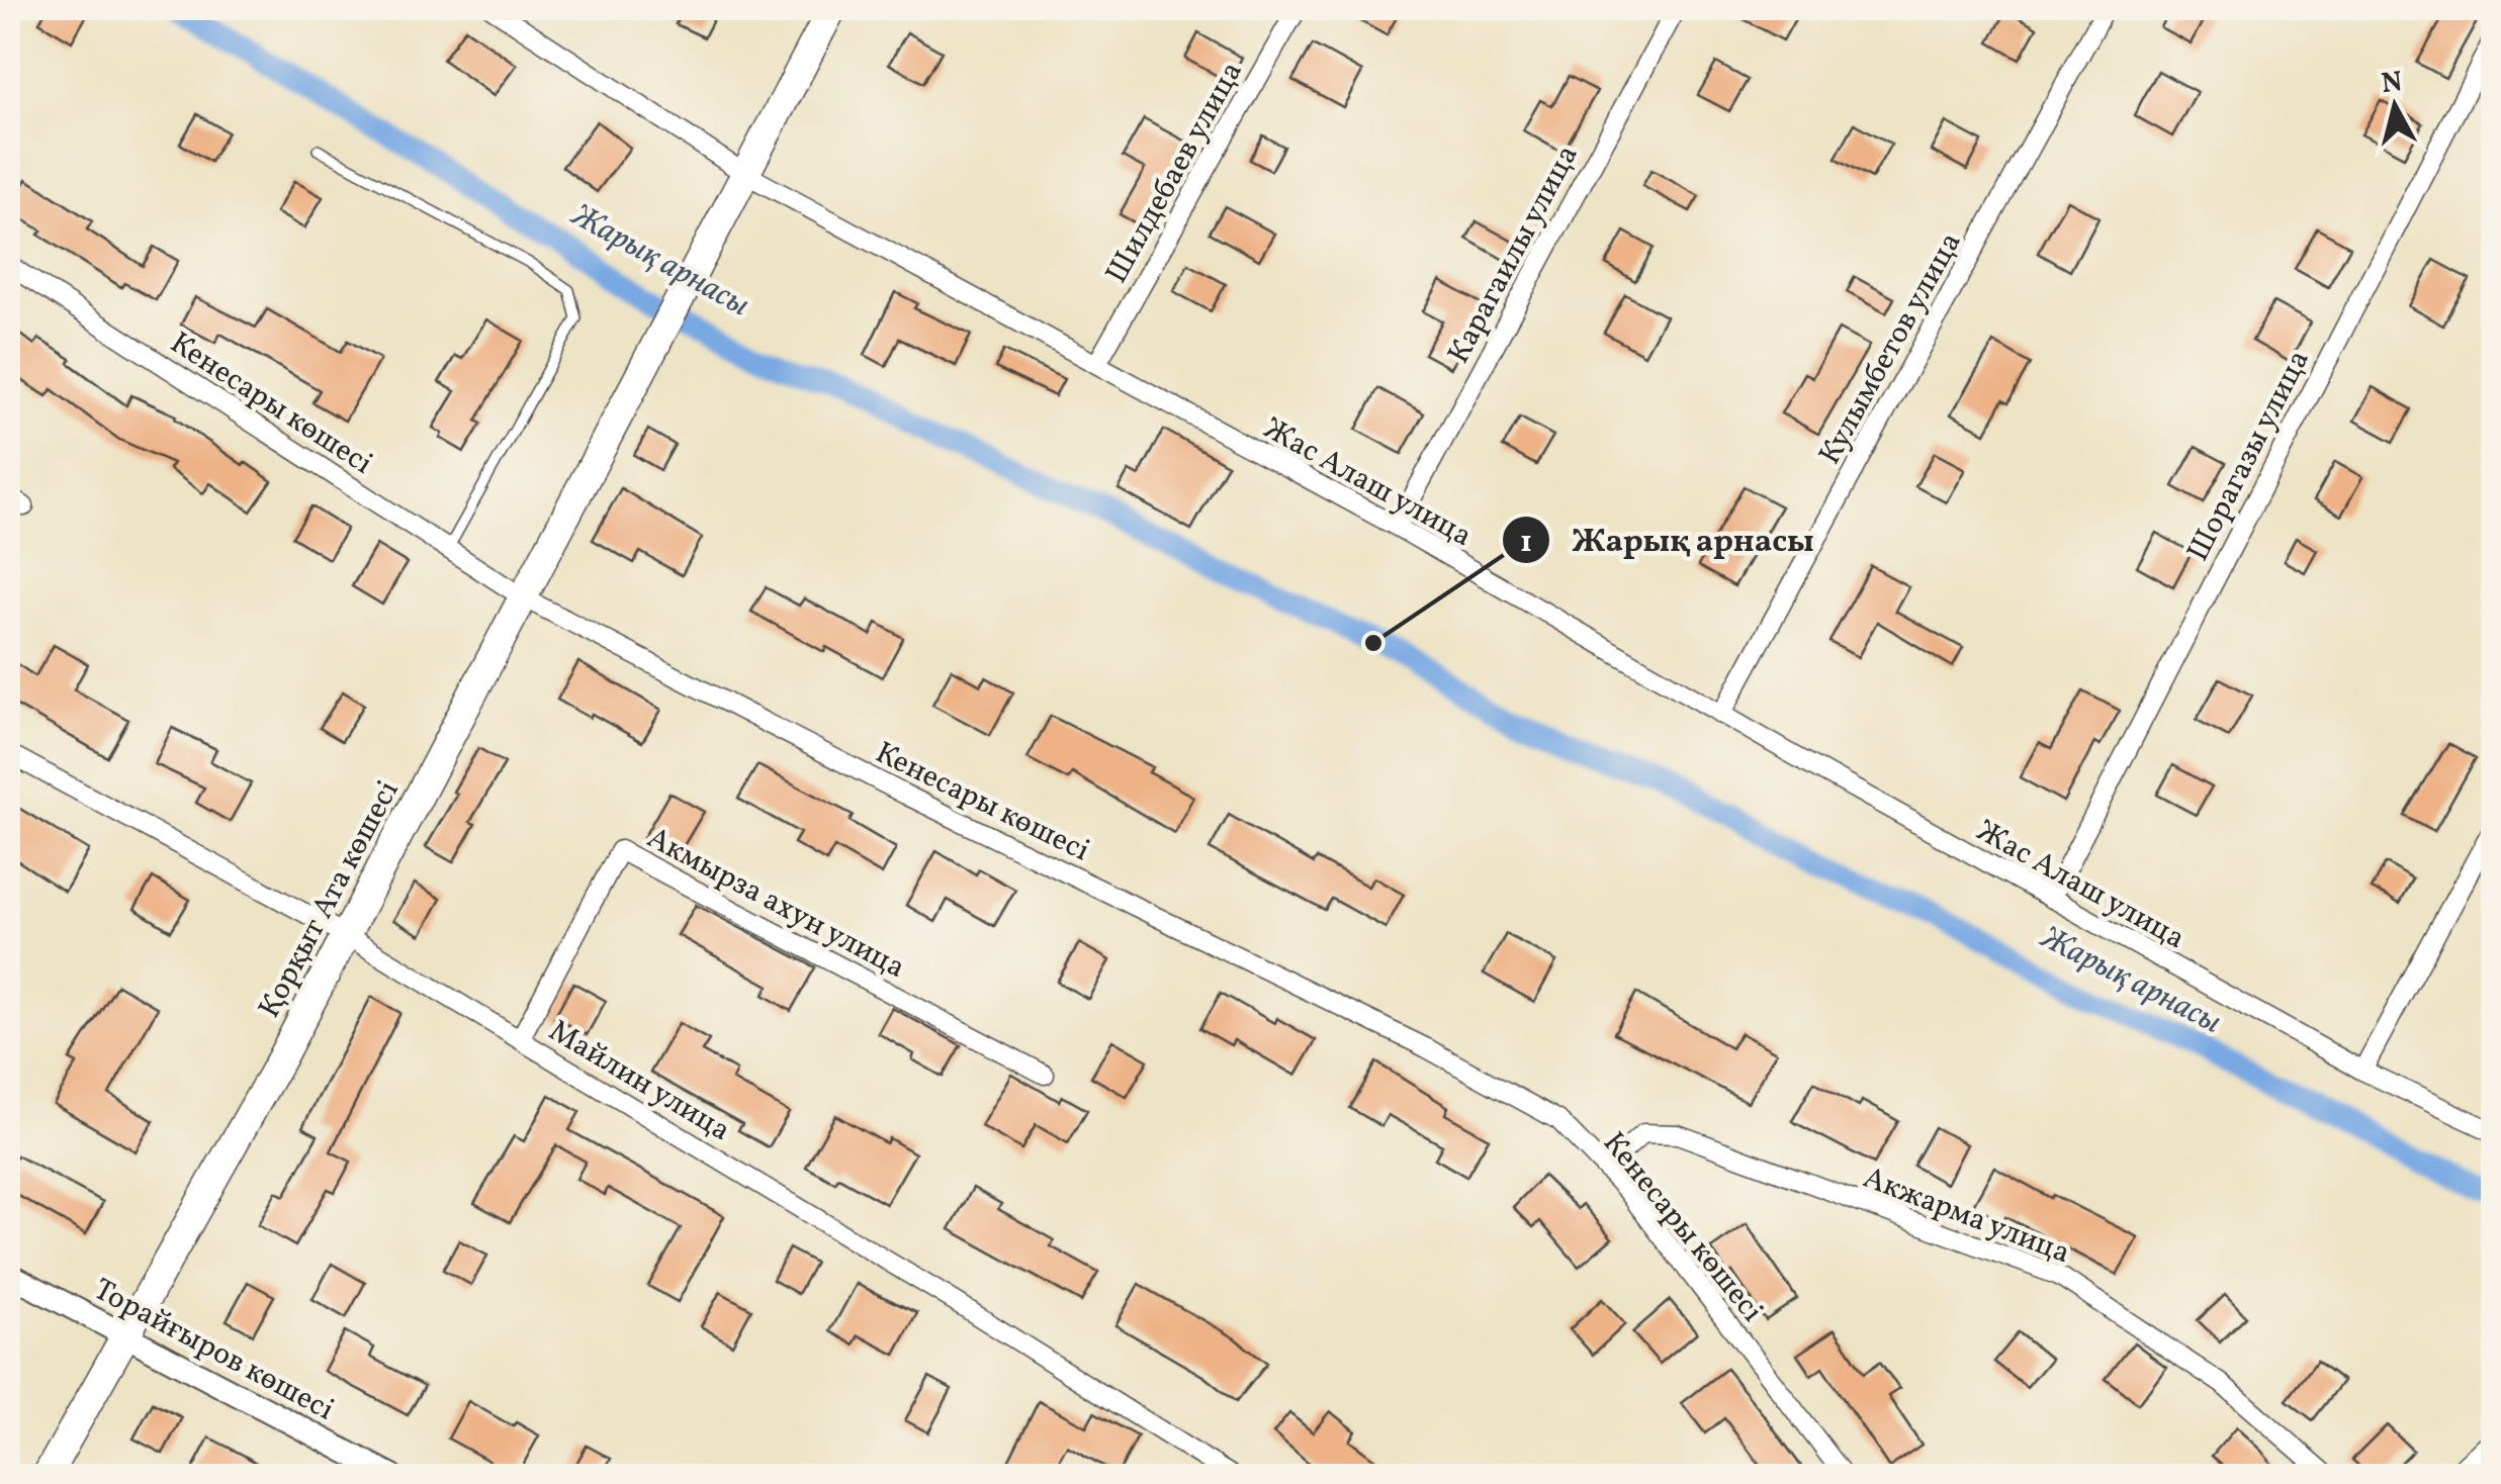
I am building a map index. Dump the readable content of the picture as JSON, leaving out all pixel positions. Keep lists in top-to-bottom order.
{
  "streets": {
    "main road": ["Қорқыт Ата көшесі"],
    "street": [
      "Шилдебаев улица",
      "Карагаилы улица",
      "Кулымбетов улица",
      "Кенесары көшесі",
      "Шорагазы улица",
      "Жас Алаш улица",
      "Акмырза ахун улица",
      "Майлин улица",
      "Акжарма улица",
      "Торайғыров көшесі"
    ]
  },
  "crossings": [
    ["Шилдебаев улица", "Жас Алаш улица"],
    ["Карагаилы улица", "Жас Алаш улица"],
    ["Кулымбетов улица", "Жас Алаш улица"],
    ["Кенесары көшесі", "Қорқыт Ата көшесі"],
    ["Кенесары көшесі", "Акжарма улица"],
    ["Шорагазы улица", "Жас Алаш улица"],
    ["Жас Алаш улица", "Қорқыт Ата көшесі"],
    ["Қорқыт Ата көшесі", "Майлин улица"],
    ["Қорқыт Ата көшесі", "Торайғыров көшесі"],
    ["Акмырза ахун улица", "Майлин улица"]
  ],
  "water": ["Жарық арнасы"],
  "places": ["Жарық арнасы"],
  "north": "top"
}
